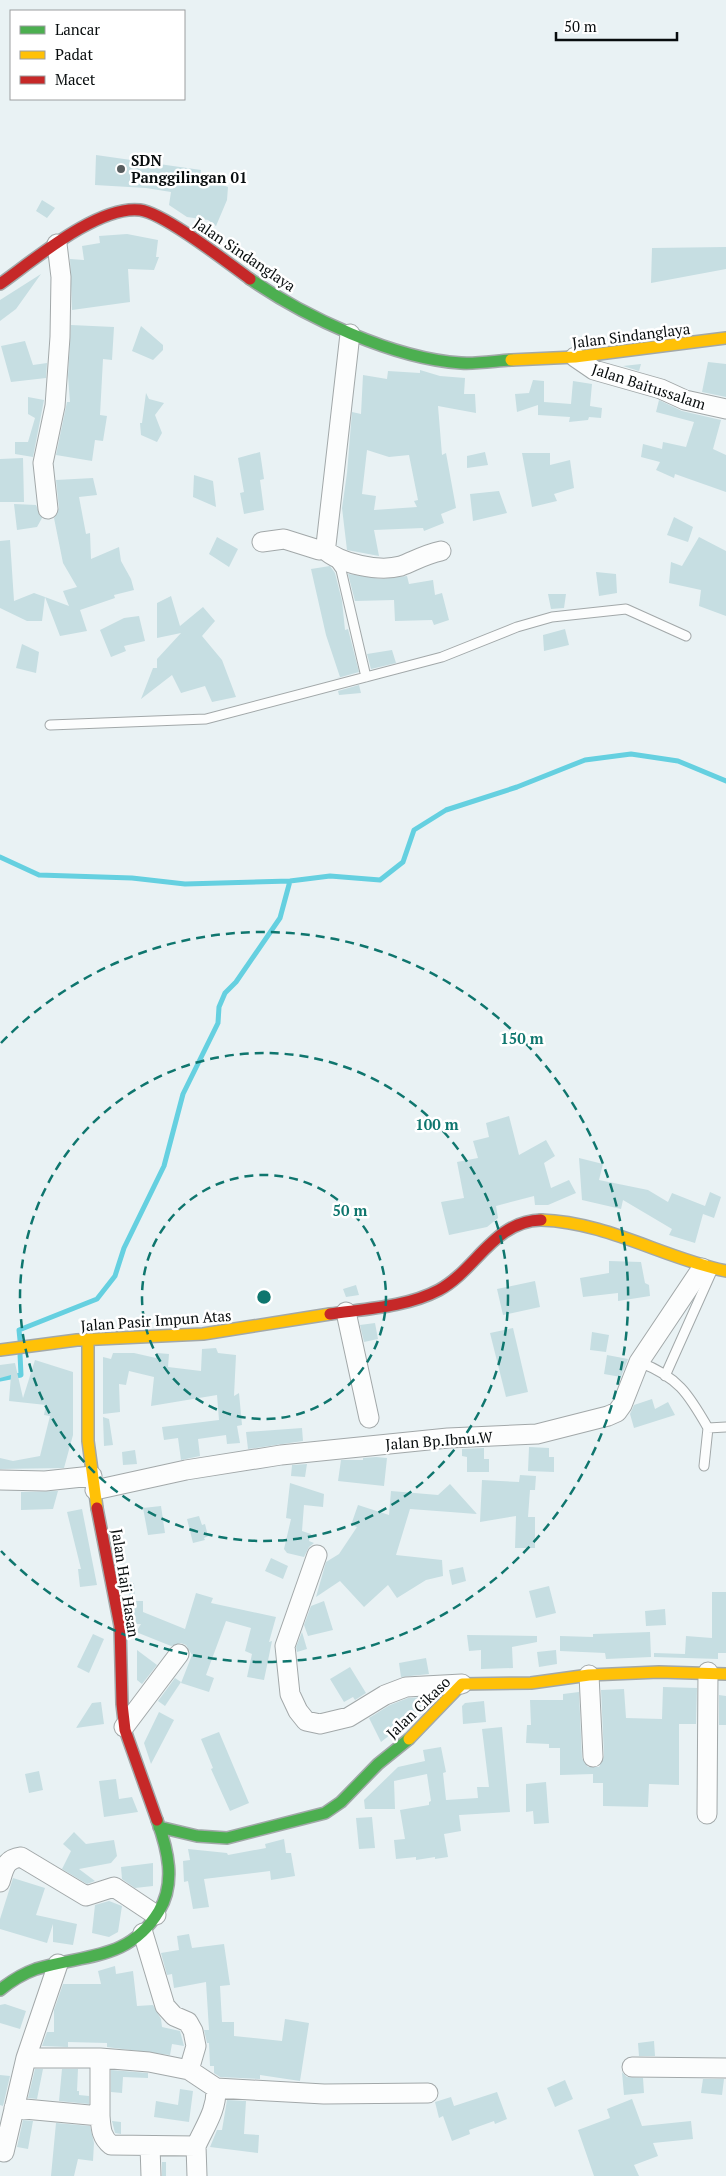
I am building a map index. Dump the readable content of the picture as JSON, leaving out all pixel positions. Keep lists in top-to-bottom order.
{
  "streets": {
    "street": [
      "Jalan Sindanglaya",
      "Jalan Baitussalam",
      "Jalan Pasir Impun Atas",
      "Jalan Bp.Ibnu.W",
      "Jalan Haji Hasan",
      "Jalan Cikaso"
    ]
  },
  "crossings": [
    ["Jalan Sindanglaya", "Jalan Baitussalam"],
    ["Jalan Pasir Impun Atas", "Jalan Bp.Ibnu.W"],
    ["Jalan Pasir Impun Atas", "Jalan Haji Hasan"],
    ["Jalan Bp.Ibnu.W", "Jalan Haji Hasan"],
    ["Jalan Haji Hasan", "Jalan Cikaso"]
  ],
  "places": ["SDN Panggilingan 01"],
  "legend": ["Lancar", "Padat", "Macet"],
  "scale_bar": "50 m",
  "rings": ["150 m", "100 m", "50 m"]
}
